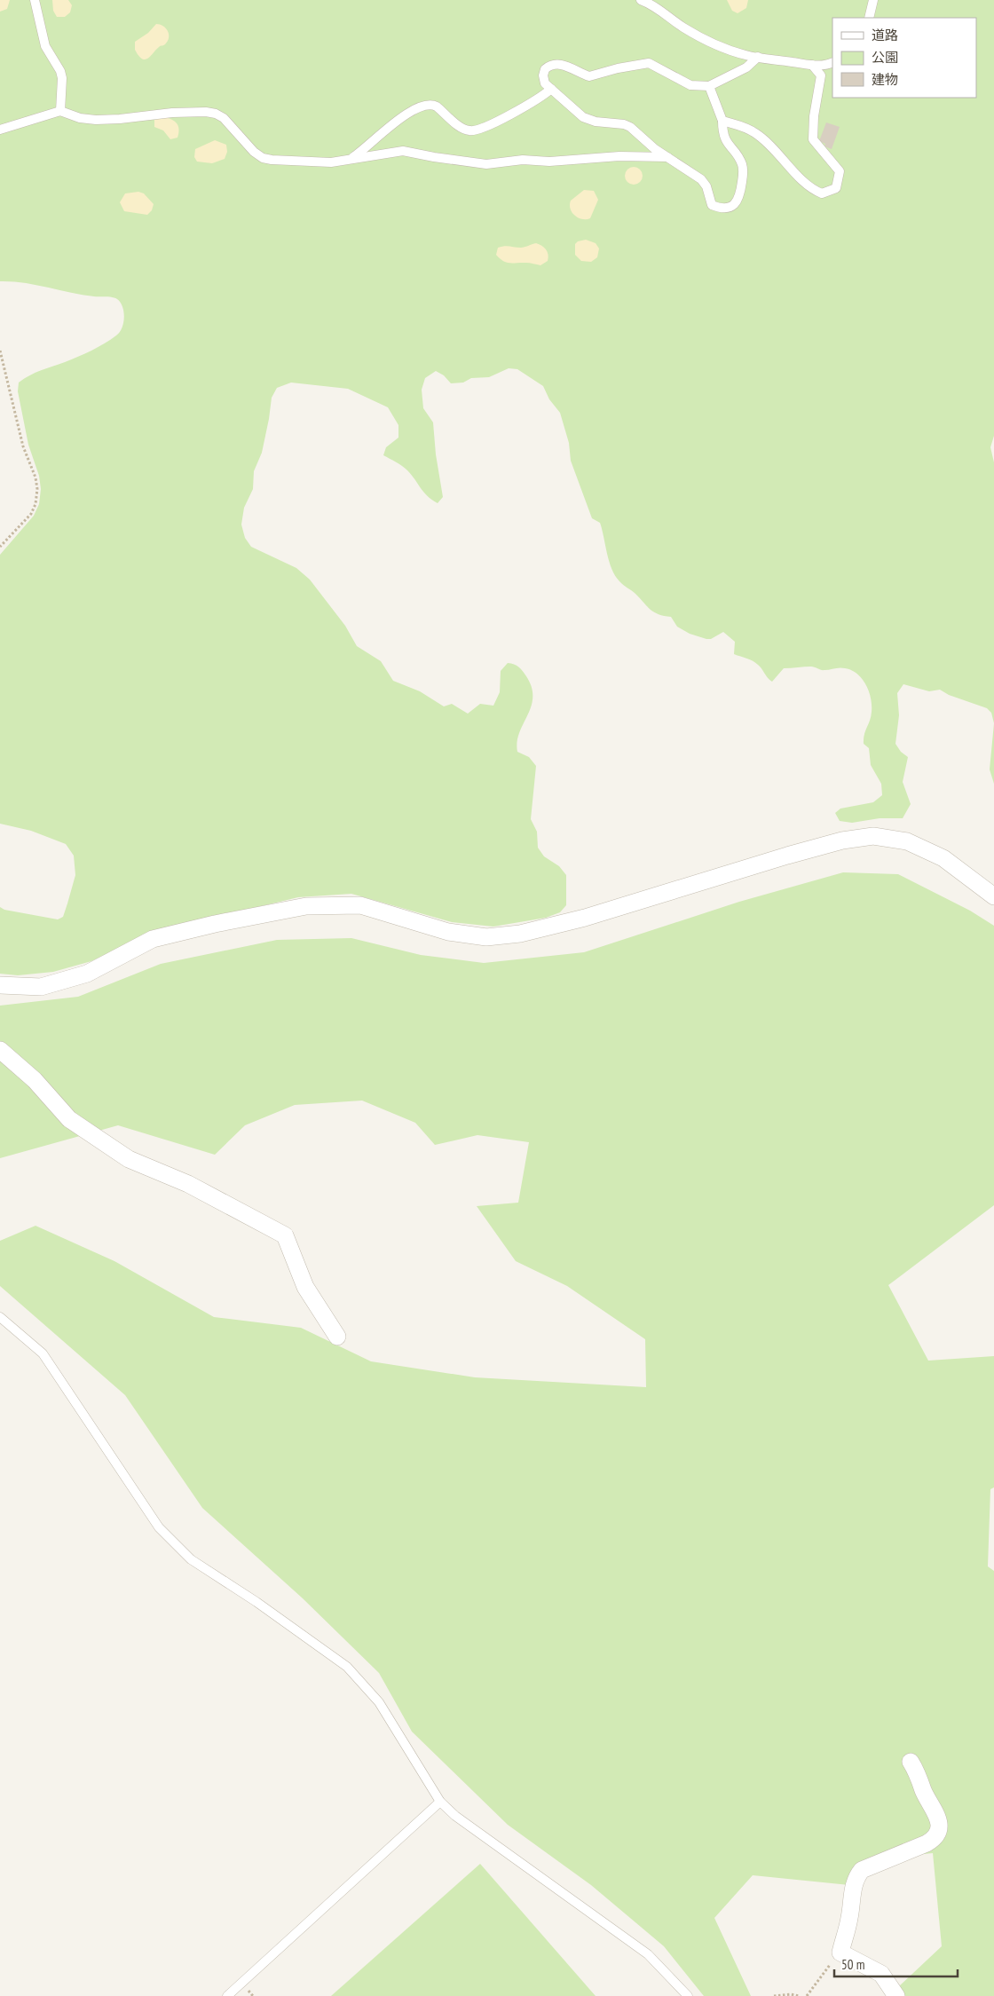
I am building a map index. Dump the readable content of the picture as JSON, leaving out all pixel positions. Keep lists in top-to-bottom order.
{
  "legend": ["道路", "公園", "建物"],
  "scale_bar": "50 m"
}
